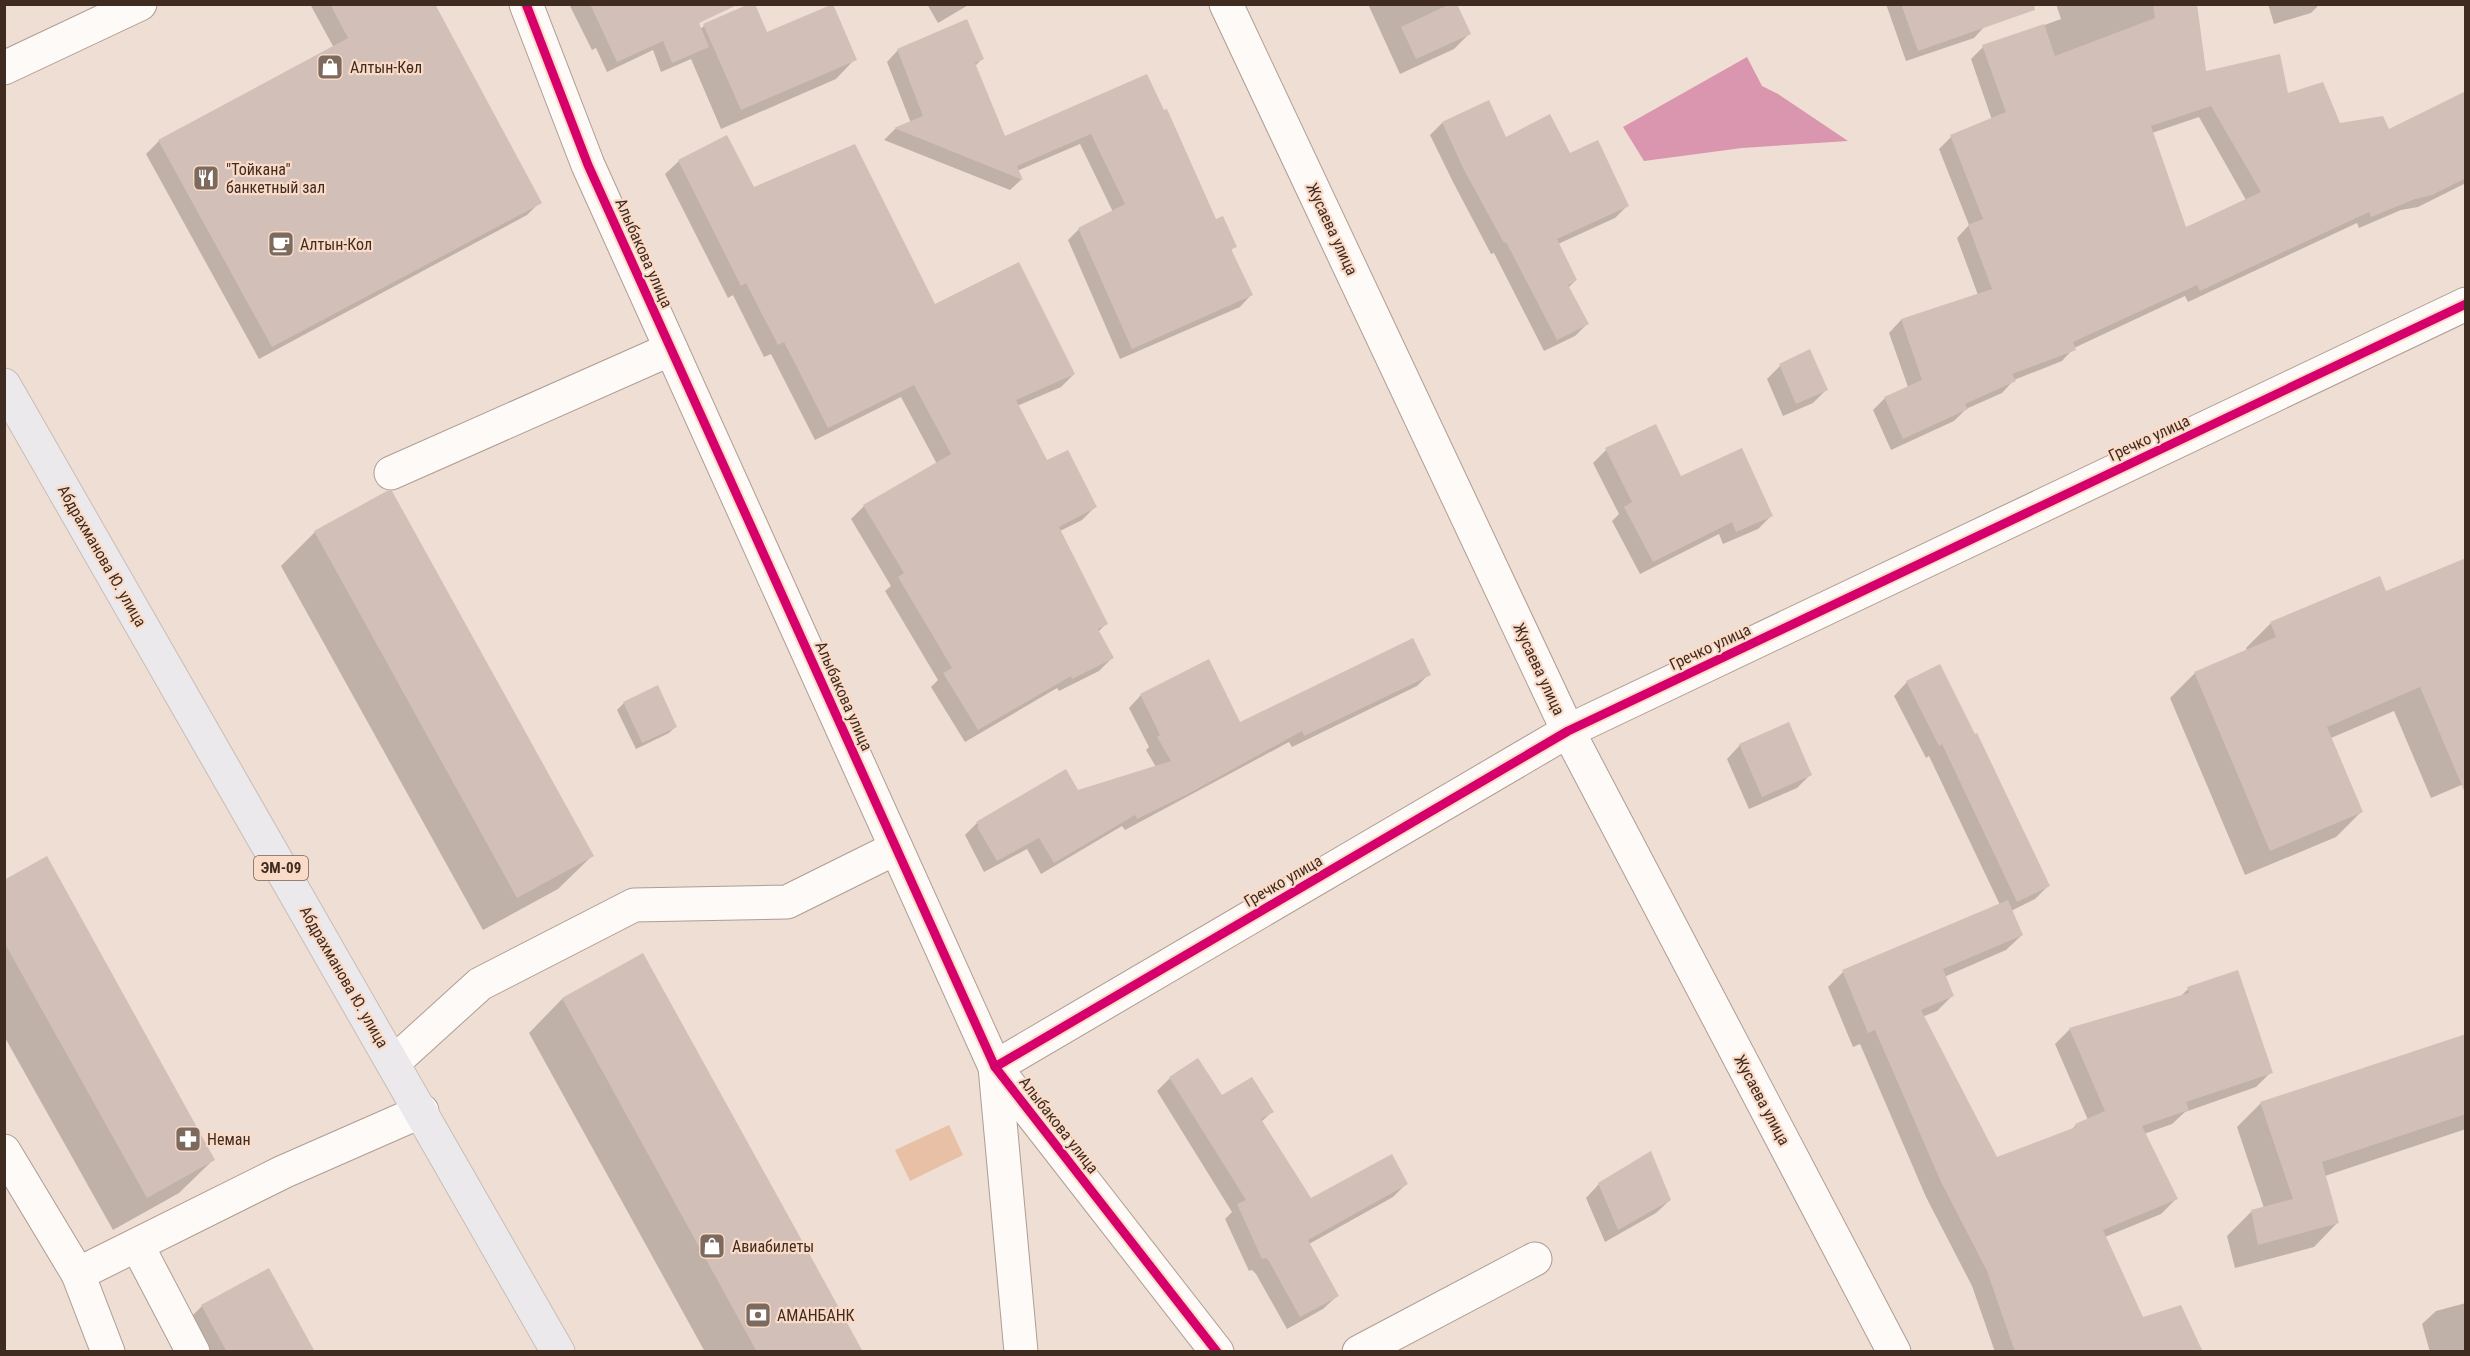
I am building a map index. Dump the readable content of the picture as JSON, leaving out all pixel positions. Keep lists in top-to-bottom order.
{
  "streets": {
    "highway": ["Абдрахманова Ю. улица", "ЭМ-09"],
    "street": ["Жусаева улица", "Алыбакова улица", "Гречко улица"]
  },
  "crossings": [
    ["Жусаева улица", "Гречко улица"],
    ["Алыбакова улица", "Гречко улица"]
  ],
  "places": {
    "shop": ["Алтын-Көл", "Авиабилеты"],
    "restaurant": ["\"Тойкана\" банкетный зал"],
    "cafe": ["Алтын-Кол"],
    "pharmacy": ["Неман"],
    "bank": ["АМАНБАНК"]
  }
}
